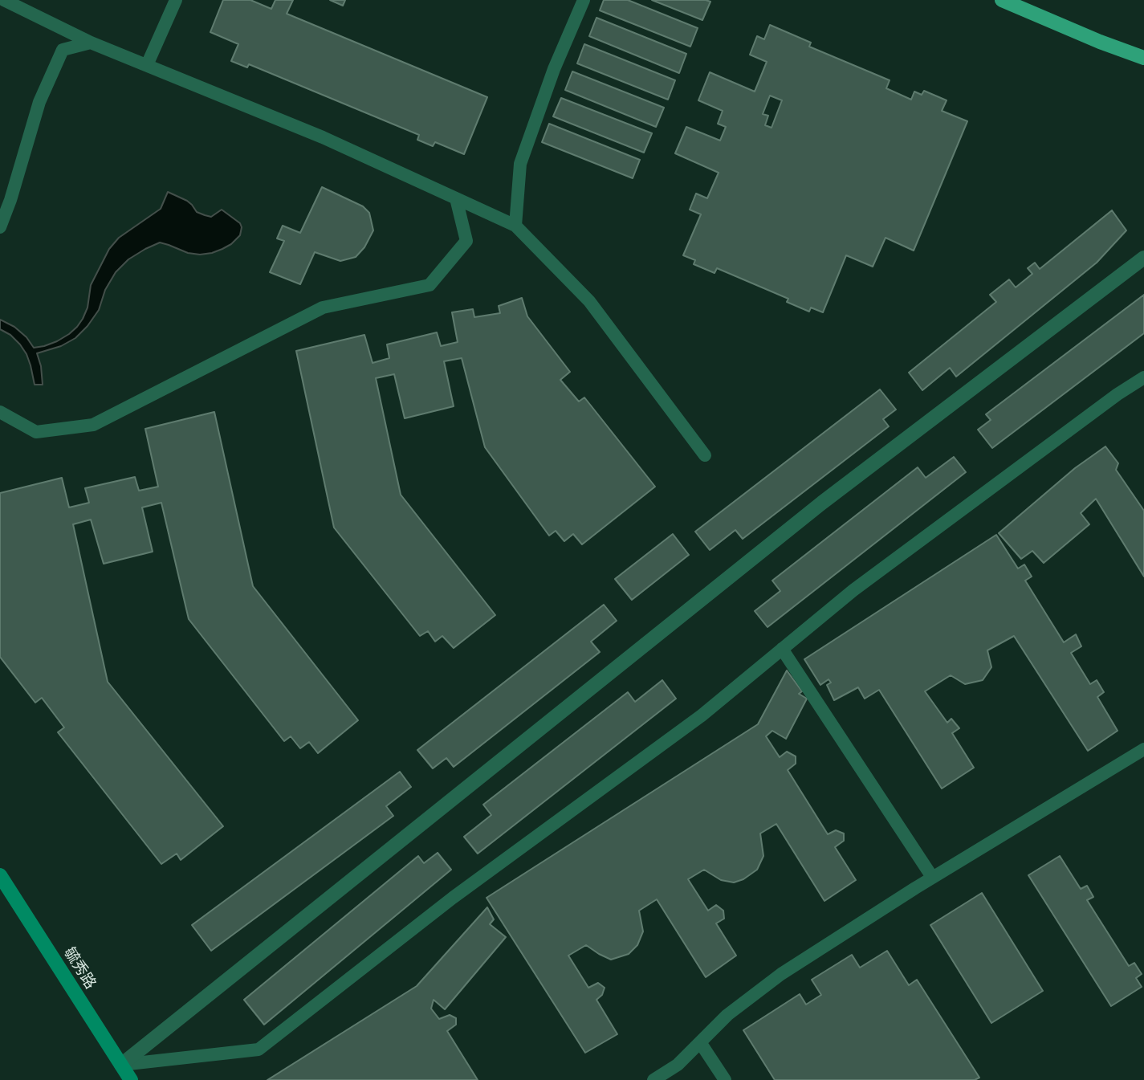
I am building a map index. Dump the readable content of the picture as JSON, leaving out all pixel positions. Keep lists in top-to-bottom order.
{
  "streets": {
    "street": ["毓秀路"]
  }
}
